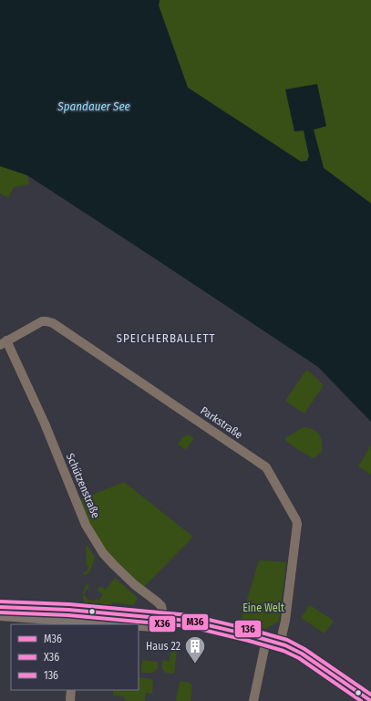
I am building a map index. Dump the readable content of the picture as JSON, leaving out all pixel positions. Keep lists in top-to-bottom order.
{
  "streets": {
    "street": ["Parkstraße", "Schützenstraße"]
  },
  "crossings": [
    ["Parkstraße", "Schützenstraße"]
  ],
  "districts": ["SPEICHERBALLETT"],
  "water": ["Spandauer See"],
  "parks": ["Eine Welt"],
  "places": {
    "building": ["Haus 22"]
  },
  "lines": ["transit line 136", "transit line M36", "transit line X36"],
  "legend": ["M36", "X36", "136"]
}
